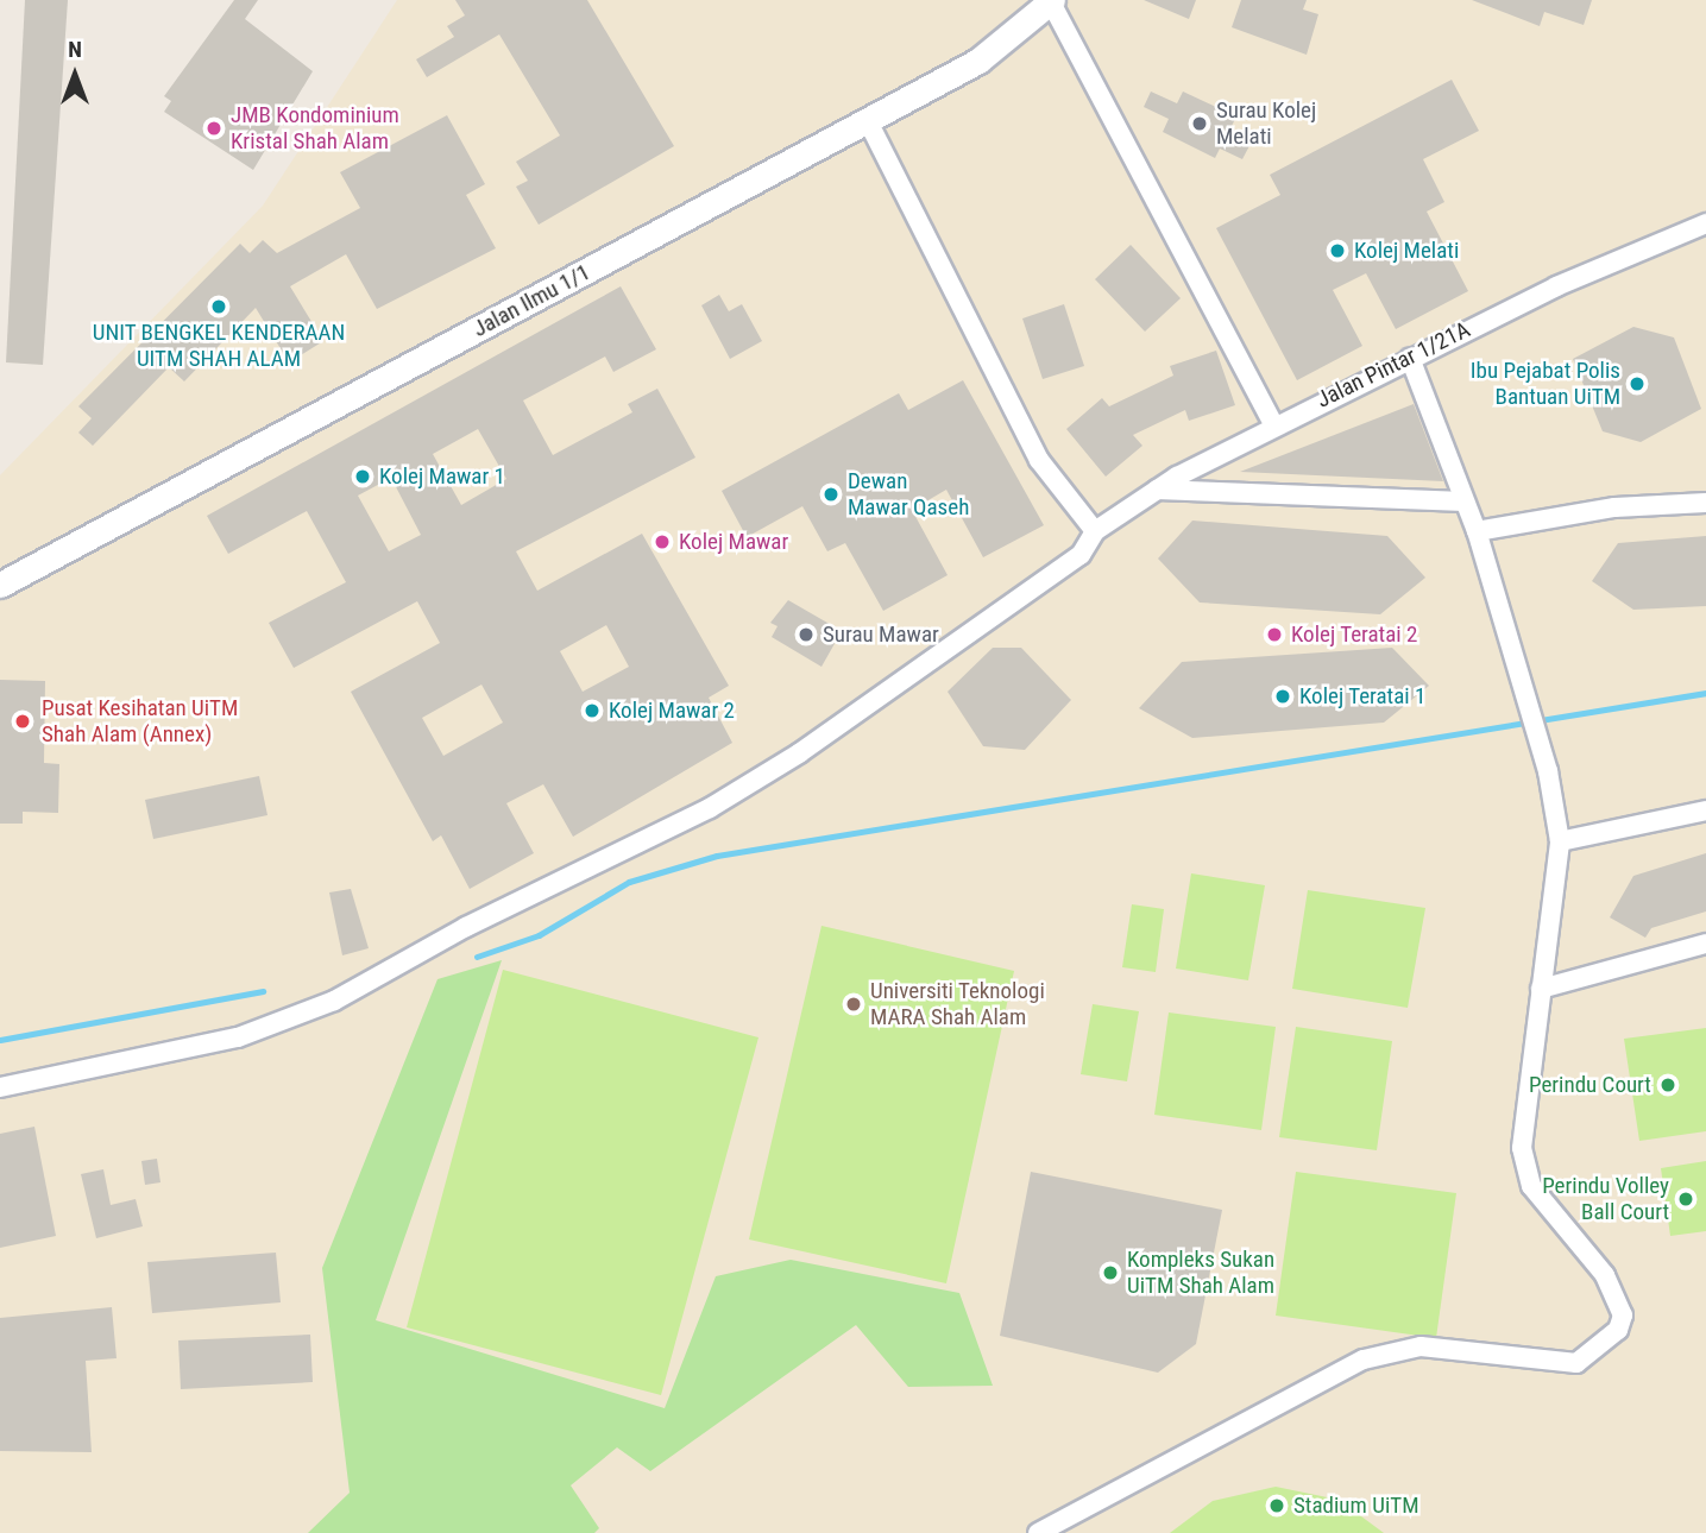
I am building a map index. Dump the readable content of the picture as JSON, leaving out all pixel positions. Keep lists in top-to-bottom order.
{
  "streets": {
    "street": ["Jalan Ilmu 1/1", "Jalan Pintar 1/21A"]
  },
  "places": [
    "Surau Kolej Melati",
    "JMB Kondominium Kristal Shah Alam",
    "Kolej Melati",
    "UNIT BENGKEL KENDERAAN UITM SHAH ALAM",
    "Ibu Pejabat Polis Bantuan UiTM",
    "Kolej Mawar 1",
    "Dewan Mawar Qaseh",
    "Kolej Mawar",
    "Surau Mawar",
    "Kolej Teratai 2",
    "Kolej Teratai 1",
    "Kolej Mawar 2",
    "Pusat Kesihatan UiTM Shah Alam (Annex)",
    "Universiti Teknologi MARA Shah Alam",
    "Perindu Court",
    "Perindu Volley Ball Court",
    "Kompleks Sukan UiTM Shah Alam",
    "Stadium UiTM"
  ],
  "north": "top"
}
